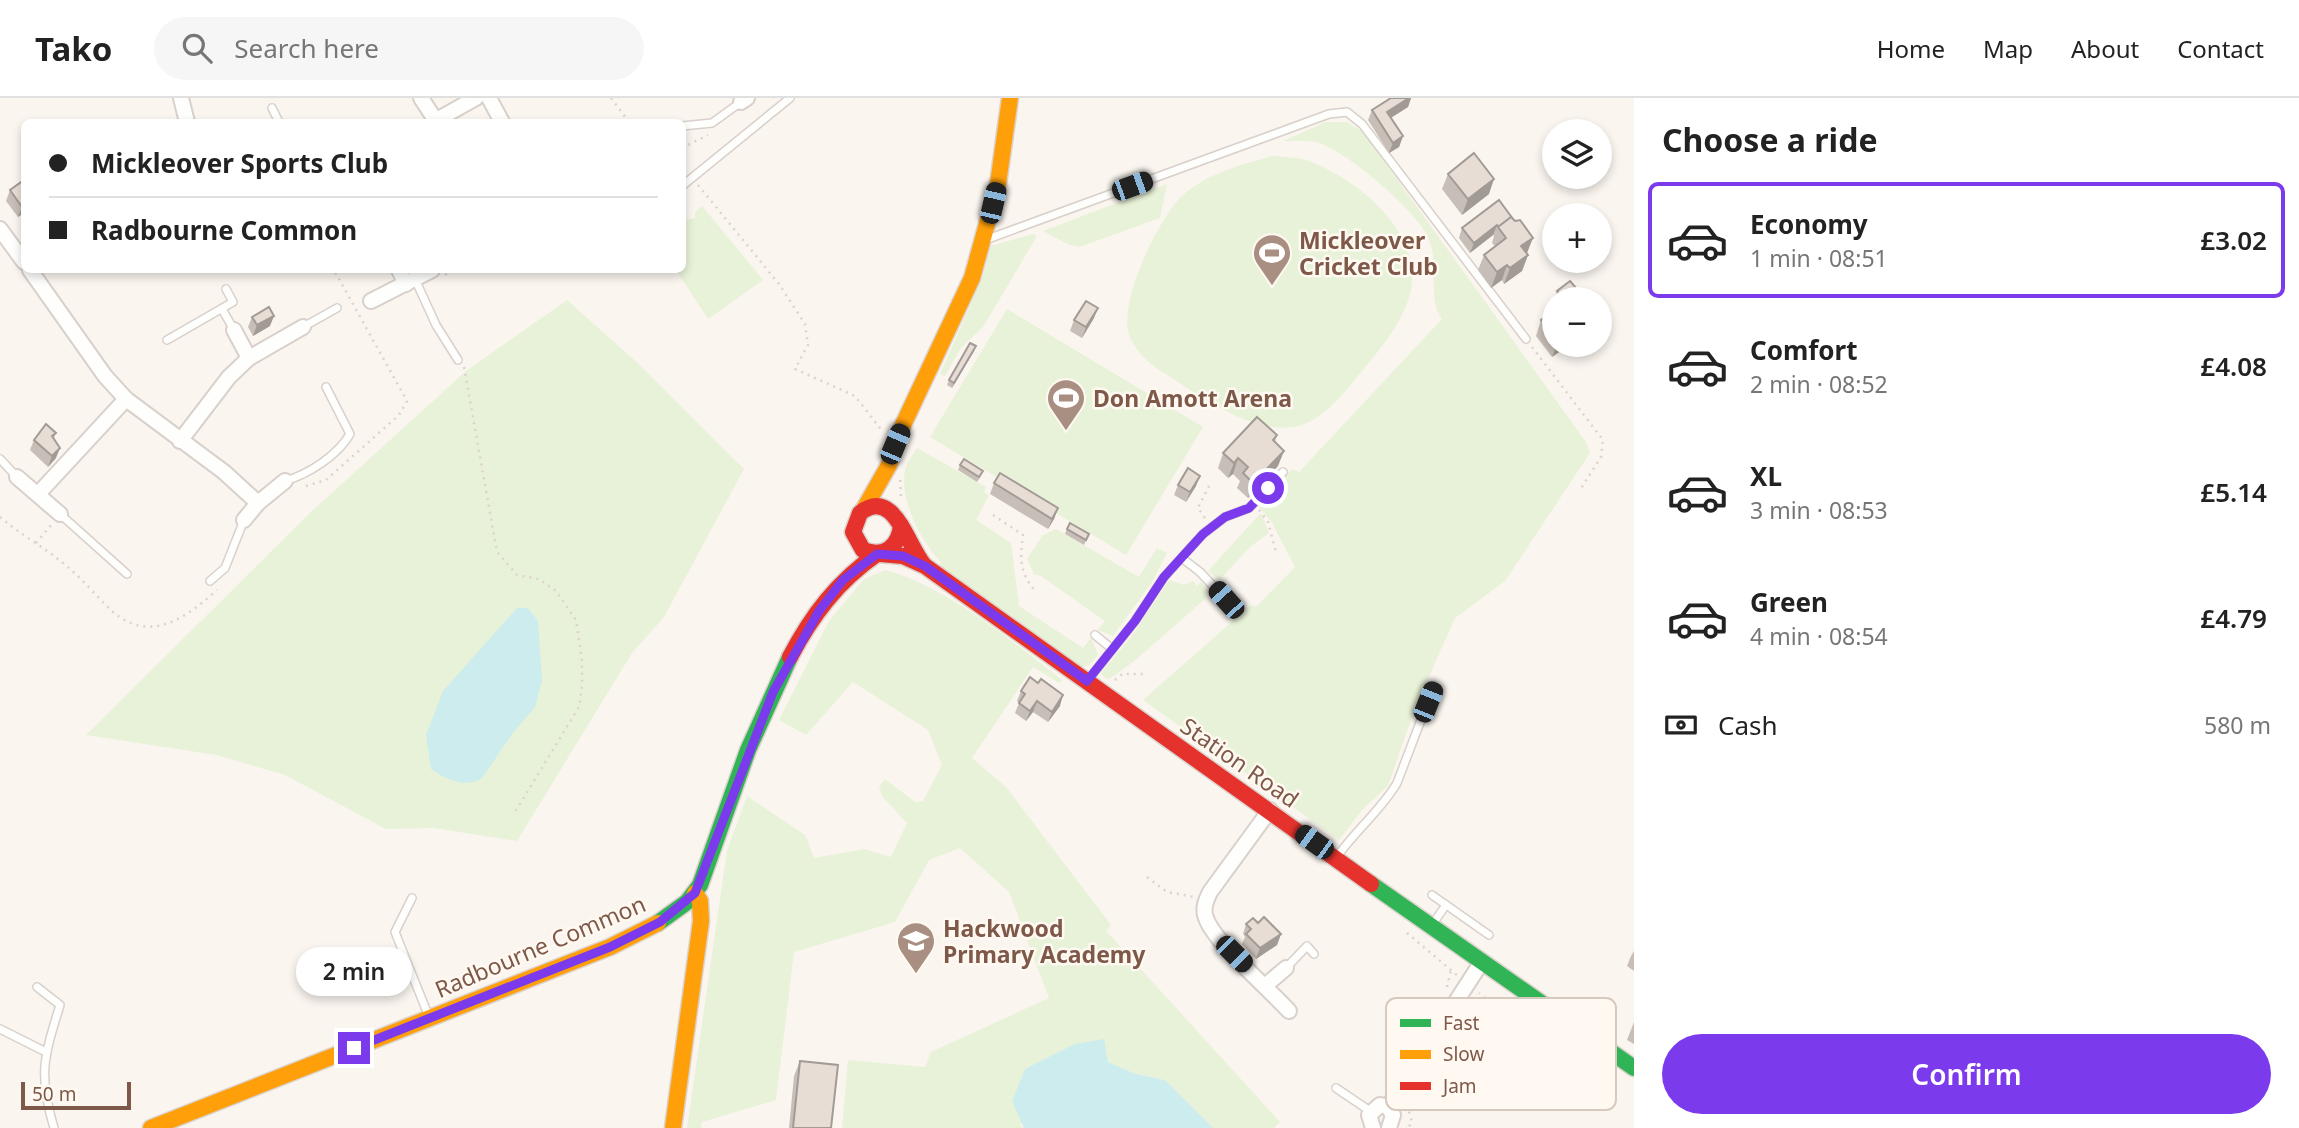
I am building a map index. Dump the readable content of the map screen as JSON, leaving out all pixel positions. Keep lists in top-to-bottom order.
{
  "streets": {
    "main road": ["Station Road", "Radbourne Common"]
  },
  "crossings": [
    ["Station Road", "Radbourne Common"]
  ],
  "places": {
    "sports": ["Mickleover Cricket Club", "Don Amott Arena"],
    "school or university": ["Hackwood Primary Academy"]
  },
  "legend": ["Fast", "Slow", "Jam"],
  "scale_bar": "50 m",
  "page": {
    "header": "Tako",
    "search": "Search here",
    "nav": [
      "Home",
      "Map",
      "About",
      "Contact"
    ],
    "heading": "Choose a ride",
    "map_buttons": ["+", "−"],
    "banner": ["Mickleover Sports Club", "Radbourne Common"],
    "list": [
      {
        "name": "Economy",
        "note": "1 min · 08:51",
        "value": "£3.02"
      },
      {
        "name": "Comfort",
        "note": "2 min · 08:52",
        "value": "£4.08"
      },
      {
        "name": "XL",
        "note": "3 min · 08:53",
        "value": "£5.14"
      },
      {
        "name": "Green",
        "note": "4 min · 08:54",
        "value": "£4.79"
      }
    ],
    "pay": ["Cash", "580 m"],
    "bubble": "2 min",
    "buttons": "Confirm",
    "scale": "50 m"
  }
}
